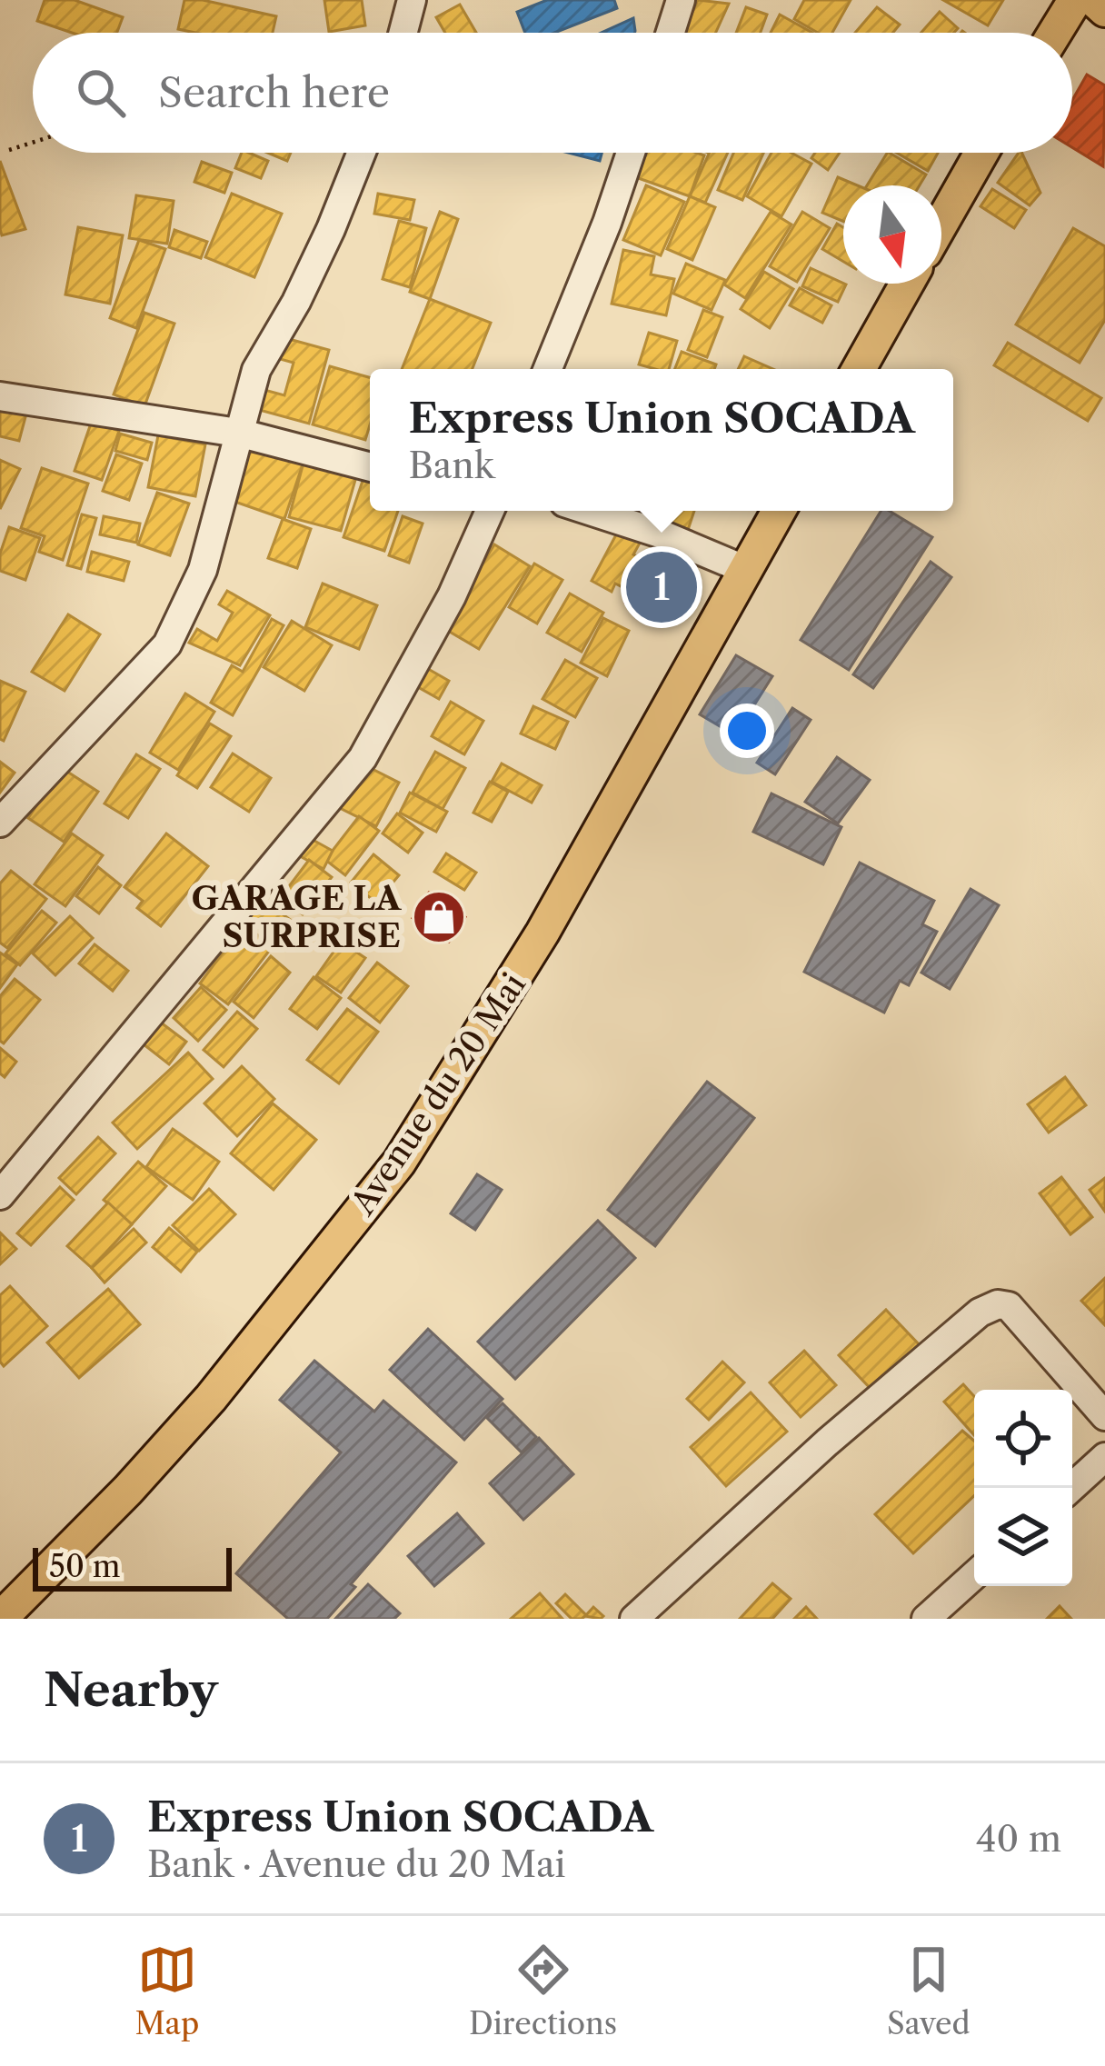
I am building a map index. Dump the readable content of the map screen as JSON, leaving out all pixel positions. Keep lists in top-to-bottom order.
{
  "streets": {
    "main road": ["Avenue du 20 Mai"]
  },
  "places": {
    "shop": ["GARAGE LA SURPRISE"]
  },
  "scale_bar": "50 m",
  "north": "bottom",
  "page": {
    "search": "Search here",
    "popup": ["Express Union SOCADA", "Bank"],
    "pins": "1",
    "scale": "50 m",
    "heading": "Nearby",
    "list": [
      {
        "mark": "1",
        "name": "Express Union SOCADA",
        "note": "Bank · Avenue du 20 Mai",
        "value": "40 m"
      }
    ],
    "nav": ["Map", "Directions", "Saved"]
  }
}
